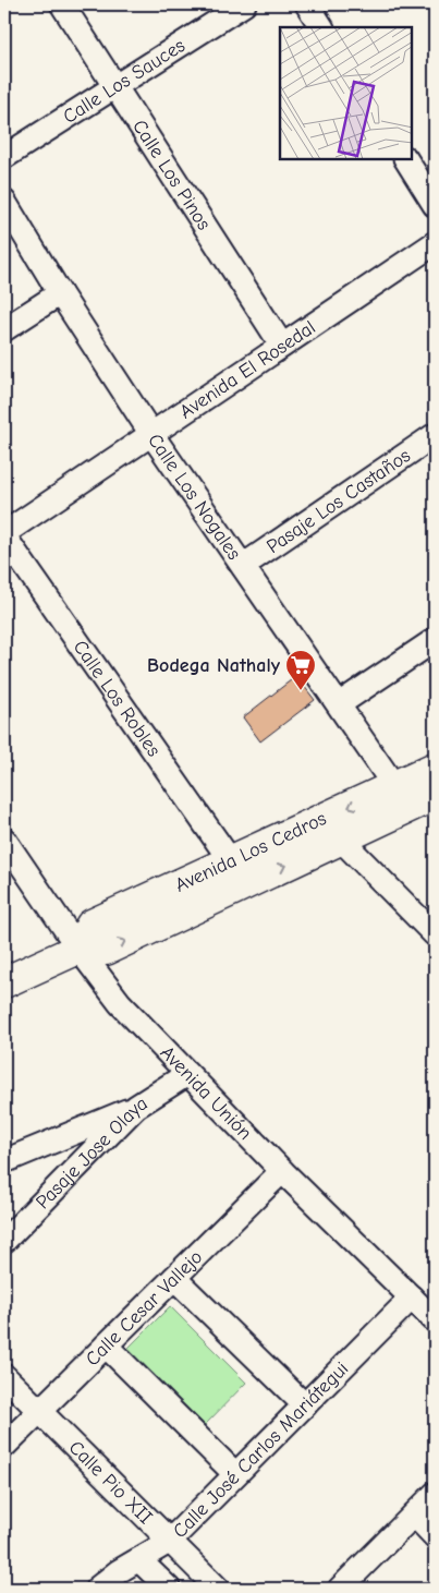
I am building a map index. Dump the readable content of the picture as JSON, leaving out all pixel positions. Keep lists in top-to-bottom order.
{
  "streets": {
    "street": [
      "Calle Los Sauces",
      "Calle Los Pinos",
      "Avenida El Rosedal",
      "Calle Los Nogales",
      "Pasaje Los Castaños",
      "Calle Los Robles",
      "Avenida Los Cedros",
      "Avenida Unión",
      "Pasaje Jose Olaya",
      "Calle Cesar Vallejo",
      "Calle José Carlos Mariátegui",
      "Calle Pio XII"
    ]
  },
  "crossings": [
    ["Calle Los Sauces", "Calle Los Pinos"],
    ["Calle Los Pinos", "Avenida El Rosedal"],
    ["Avenida El Rosedal", "Calle Los Nogales"],
    ["Avenida El Rosedal", "Calle Los Robles"],
    ["Calle Los Nogales", "Pasaje Los Castaños"],
    ["Calle Los Nogales", "Avenida Los Cedros"],
    ["Calle Los Robles", "Avenida Los Cedros"],
    ["Avenida Los Cedros", "Avenida Unión"],
    ["Avenida Unión", "Pasaje Jose Olaya"],
    ["Avenida Unión", "Calle Cesar Vallejo"],
    ["Avenida Unión", "Calle José Carlos Mariátegui"],
    ["Calle Cesar Vallejo", "Calle Pio XII"],
    ["Calle José Carlos Mariátegui", "Calle Pio XII"]
  ],
  "places": {
    "supermarket": ["Bodega Nathaly"]
  }
}
